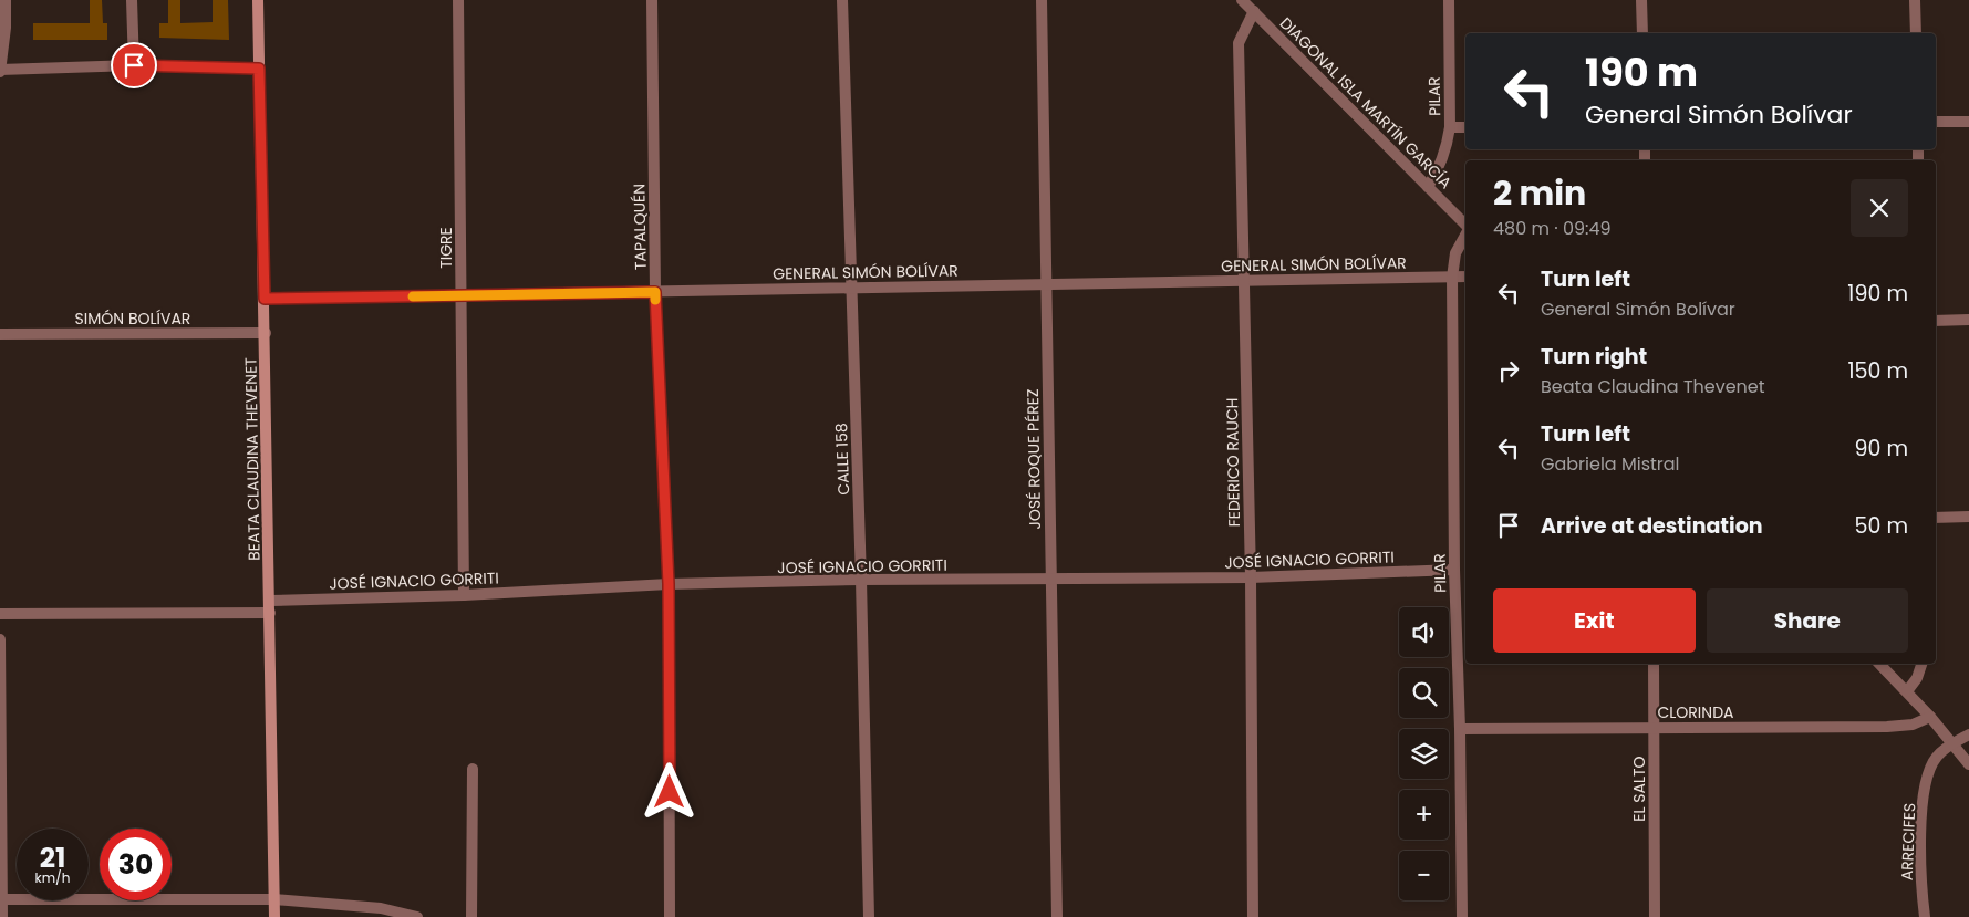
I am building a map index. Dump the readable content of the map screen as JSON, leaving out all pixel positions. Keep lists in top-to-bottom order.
{
  "streets": {
    "main road": ["BEATA CLAUDINA THEVENET"],
    "street": [
      "PILAR",
      "DIAGONAL ISLA MARTÍN GARCÍA",
      "TAPALQUÉN",
      "TIGRE",
      "GENERAL SIMÓN BOLÍVAR",
      "SIMÓN BOLÍVAR",
      "CALLE 158",
      "JOSÉ ROQUE PÉREZ",
      "FEDERICO RAUCH",
      "JOSÉ IGNACIO GORRITI",
      "CLORINDA",
      "EL SALTO",
      "ARRECIFES"
    ]
  },
  "crossings": [
    ["PILAR", "DIAGONAL ISLA MARTÍN GARCÍA"],
    ["PILAR", "GENERAL SIMÓN BOLÍVAR"],
    ["PILAR", "JOSÉ IGNACIO GORRITI"],
    ["PILAR", "CLORINDA"],
    ["DIAGONAL ISLA MARTÍN GARCÍA", "FEDERICO RAUCH"],
    ["TAPALQUÉN", "GENERAL SIMÓN BOLÍVAR"],
    ["TAPALQUÉN", "JOSÉ IGNACIO GORRITI"],
    ["TIGRE", "GENERAL SIMÓN BOLÍVAR"],
    ["TIGRE", "JOSÉ IGNACIO GORRITI"],
    ["GENERAL SIMÓN BOLÍVAR", "BEATA CLAUDINA THEVENET"],
    ["GENERAL SIMÓN BOLÍVAR", "CALLE 158"],
    ["GENERAL SIMÓN BOLÍVAR", "JOSÉ ROQUE PÉREZ"],
    ["GENERAL SIMÓN BOLÍVAR", "FEDERICO RAUCH"],
    ["SIMÓN BOLÍVAR", "BEATA CLAUDINA THEVENET"],
    ["BEATA CLAUDINA THEVENET", "JOSÉ IGNACIO GORRITI"],
    ["CALLE 158", "JOSÉ IGNACIO GORRITI"],
    ["JOSÉ ROQUE PÉREZ", "JOSÉ IGNACIO GORRITI"],
    ["FEDERICO RAUCH", "JOSÉ IGNACIO GORRITI"],
    ["CLORINDA", "EL SALTO"]
  ],
  "page": {
    "turn": ["190 m", "General Simón Bolívar"],
    "heading": ["2 min", "480 m · 09:49"],
    "list": [
      {
        "name": "Turn left",
        "note": "General Simón Bolívar",
        "value": "190 m"
      },
      {
        "name": "Turn right",
        "note": "Beata Claudina Thevenet",
        "value": "150 m"
      },
      {
        "name": "Turn left",
        "note": "Gabriela Mistral",
        "value": "90 m"
      },
      {
        "name": "Arrive at destination",
        "value": "50 m"
      }
    ],
    "buttons": ["Exit", "Share"],
    "map_buttons": ["+", "−"],
    "speed": "21 km/h",
    "limit": "30"
  }
}
